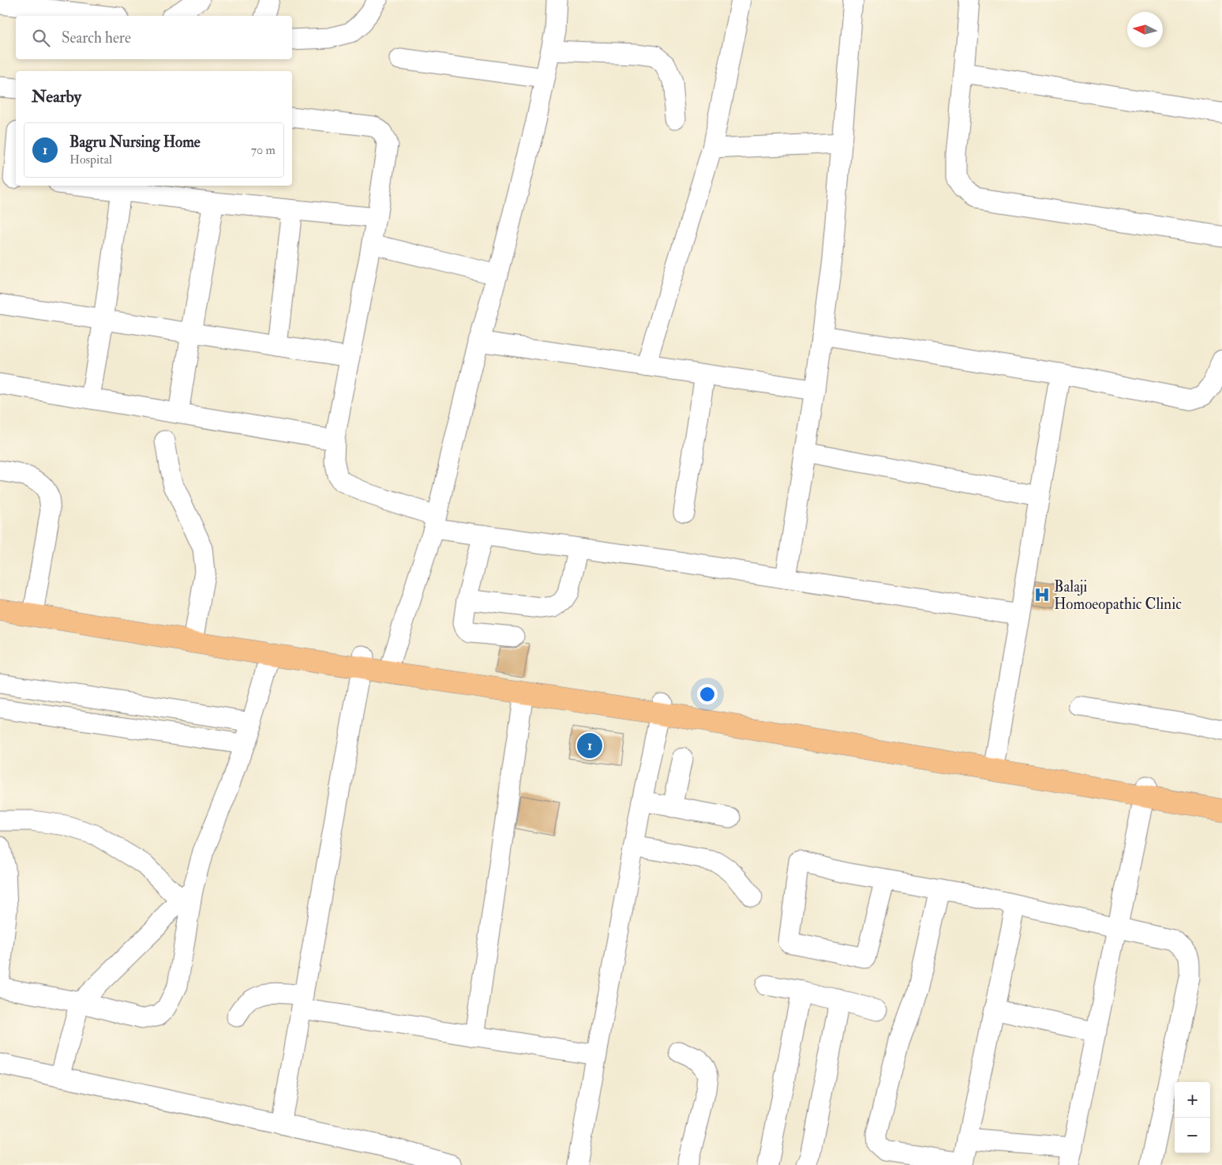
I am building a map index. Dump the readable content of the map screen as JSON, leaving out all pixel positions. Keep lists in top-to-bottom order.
{
  "places": {
    "hospital": ["Balaji Homoeopathic Clinic"]
  },
  "north": "left",
  "page": {
    "search": "Search here",
    "heading": "Nearby",
    "list": [
      {
        "mark": "1",
        "name": "Bagru Nursing Home",
        "note": "Hospital",
        "value": "70 m"
      }
    ],
    "pins": "1",
    "map_buttons": ["+", "−"]
  }
}
